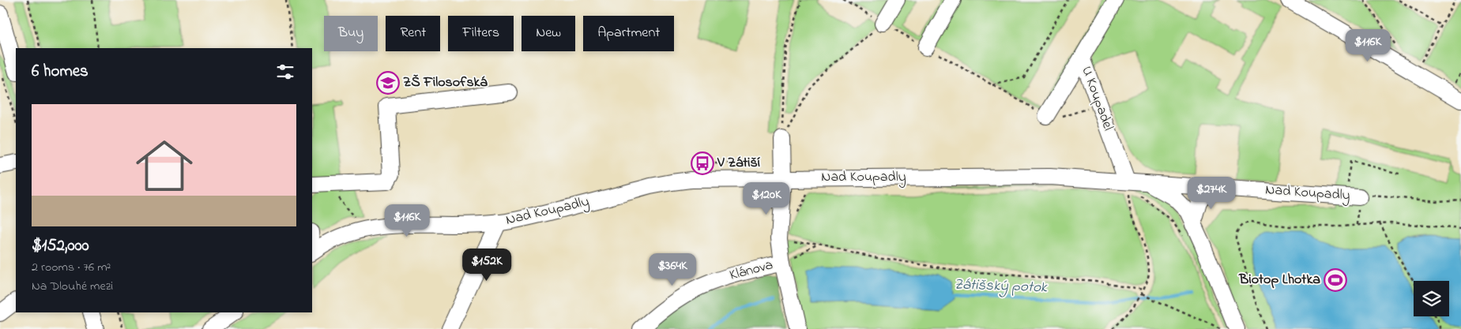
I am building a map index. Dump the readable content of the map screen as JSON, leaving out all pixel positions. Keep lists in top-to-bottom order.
{
  "streets": {
    "street": ["U Koupadel", "Nad Koupadly", "Klánova"]
  },
  "crossings": [
    ["U Koupadel", "Nad Koupadly"]
  ],
  "water": ["Zátišský potok"],
  "places": {
    "school or university": ["ZŠ Filosofská"],
    "bus stop": ["V Zátiší"],
    "sports": ["Biotop Lhotka"]
  },
  "page": {
    "chip": [
      "Buy",
      "Rent",
      "Filters",
      "New",
      "Apartment"
    ],
    "price": [
      "$116K",
      "$274K",
      "$120K",
      "$116K",
      "$152K",
      "$364K"
    ],
    "heading": "6 homes",
    "list": [
      {
        "name": "$152,000",
        "note": "2 rooms · 76 m² · Na Dlouhé mezi"
      }
    ]
  }
}
